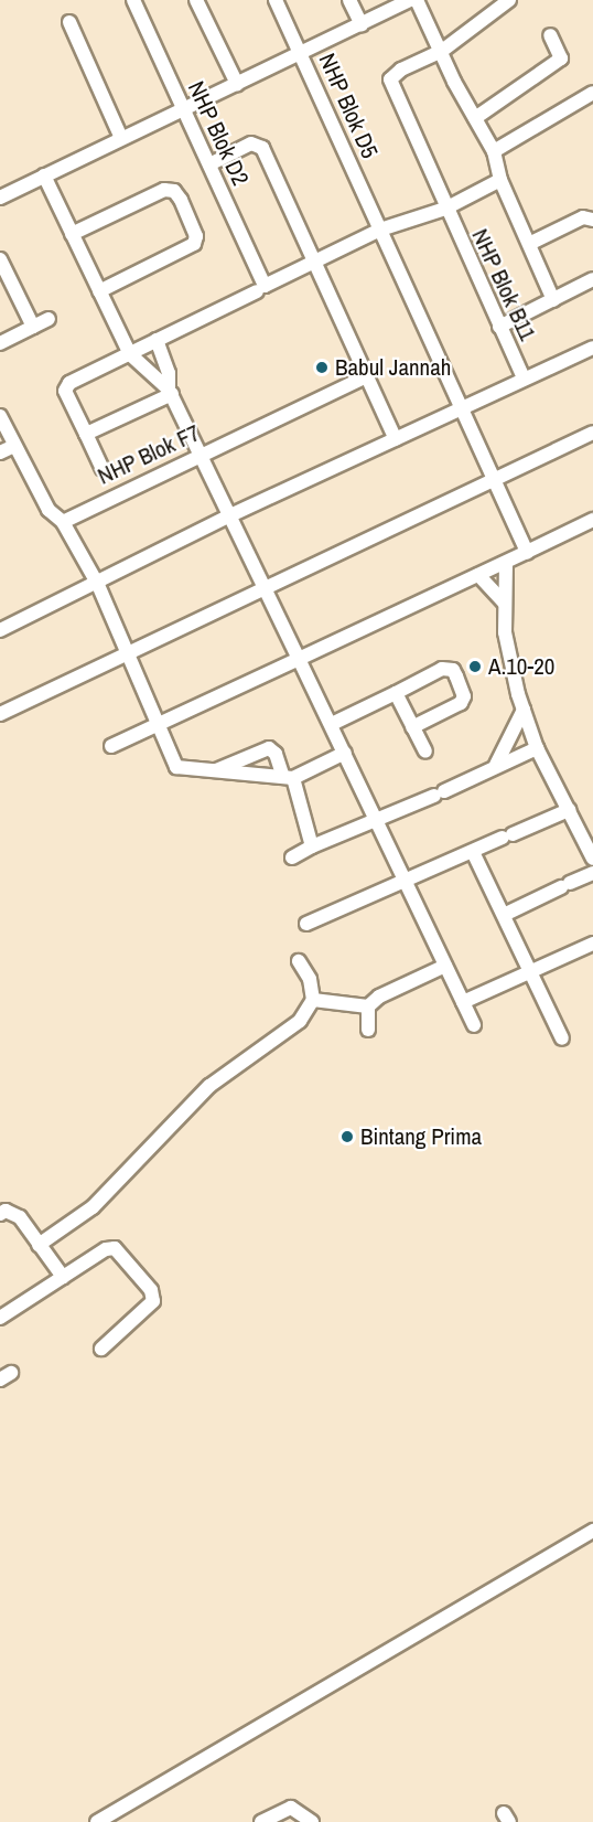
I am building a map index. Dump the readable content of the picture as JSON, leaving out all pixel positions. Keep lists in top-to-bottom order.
{
  "streets": {
    "street": [
      "NHP Blok D5",
      "NHP Blok D2",
      "NHP Blok B11",
      "NHP Blok F7"
    ]
  },
  "places": ["Babul Jannah", "A.10-20", "Bintang Prima"]
}
